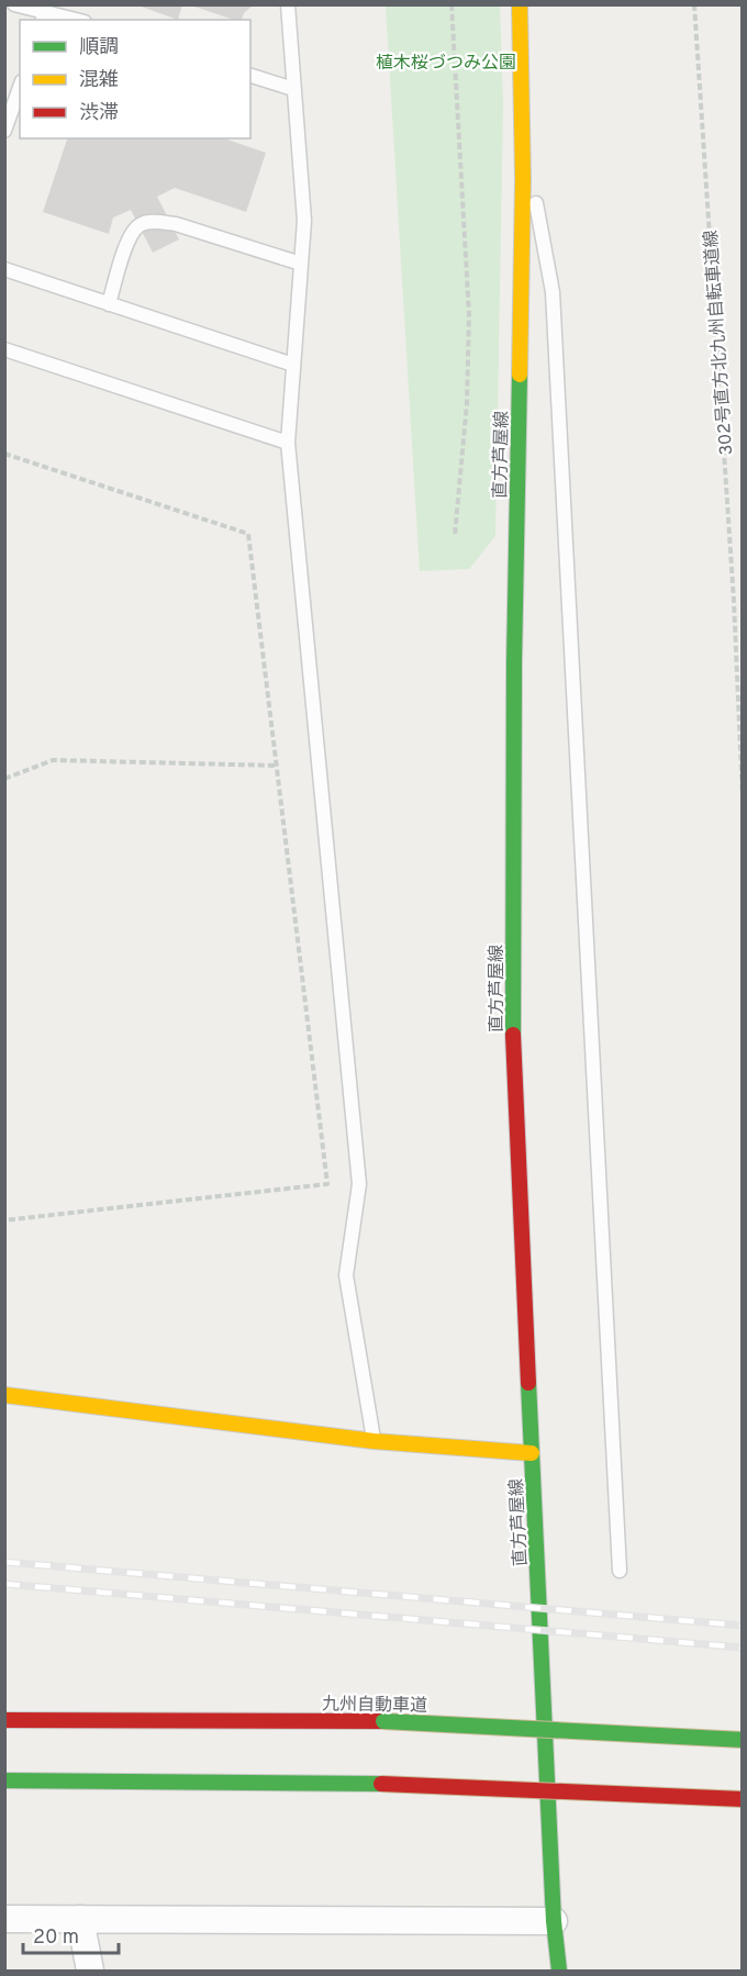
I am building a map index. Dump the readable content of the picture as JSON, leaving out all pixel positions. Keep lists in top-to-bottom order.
{
  "streets": {
    "main road": ["直方芦屋線", "九州自動車道"],
    "path": ["302号直方北九州自転車道線"]
  },
  "parks": ["植木桜づつみ公園"],
  "legend": ["順調", "混雑", "渋滞"],
  "scale_bar": "20 m"
}
